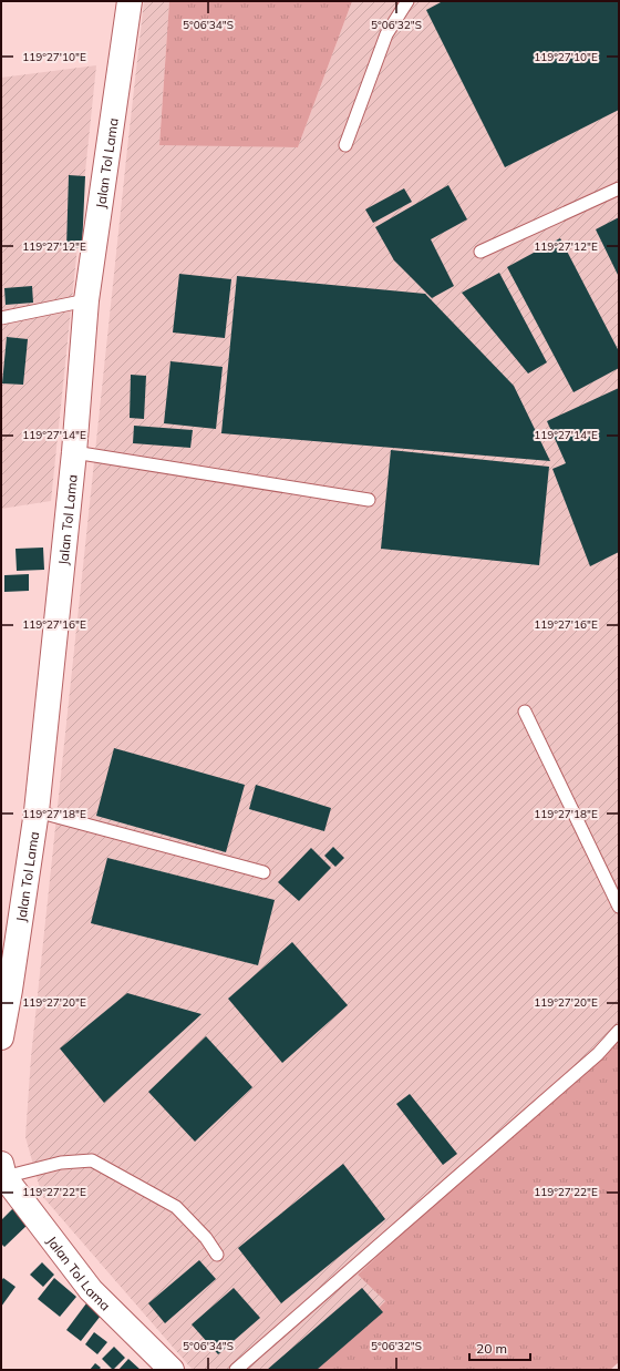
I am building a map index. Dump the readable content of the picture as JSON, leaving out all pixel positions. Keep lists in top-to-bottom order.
{
  "streets": {
    "street": ["Jalan Tol Lama"]
  },
  "scale_bar": "20 m",
  "coordinates": [
    "5°06'34\"S",
    "5°06'32\"S",
    "119°27'10\"E",
    "119°27'12\"E",
    "119°27'14\"E",
    "119°27'16\"E",
    "119°27'18\"E",
    "119°27'20\"E",
    "119°27'22\"E"
  ]
}
